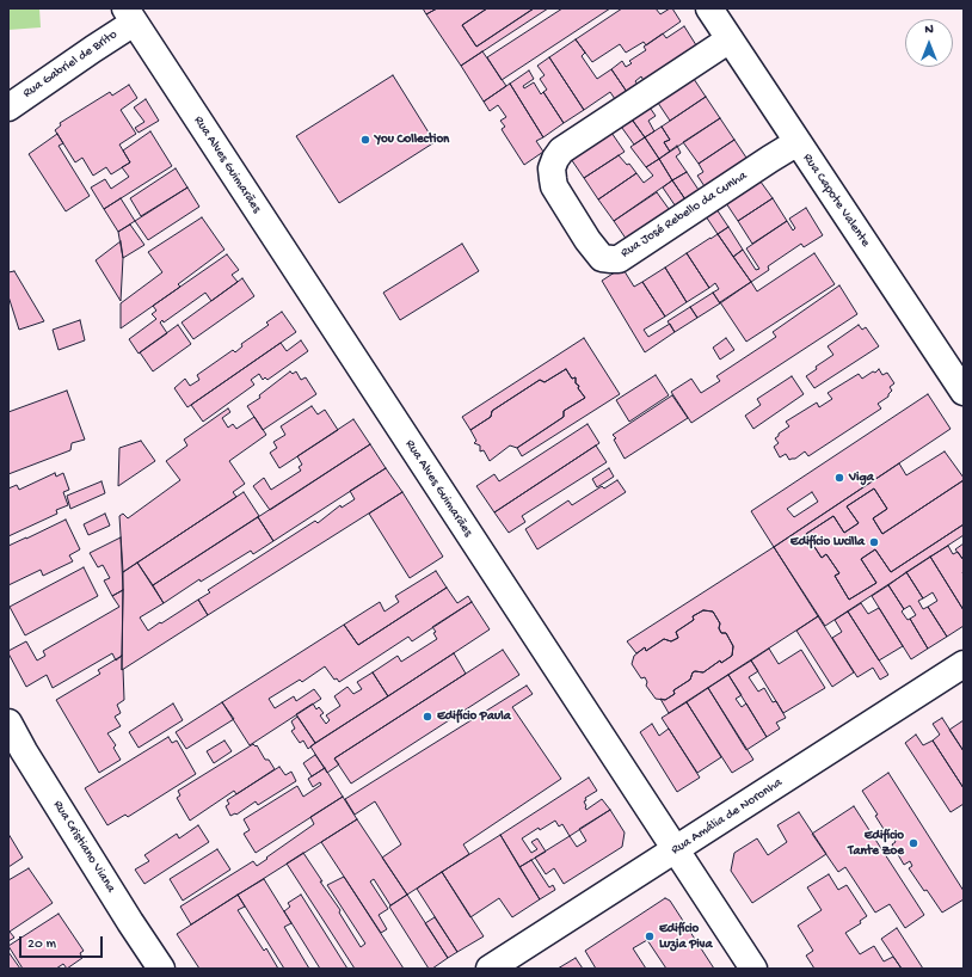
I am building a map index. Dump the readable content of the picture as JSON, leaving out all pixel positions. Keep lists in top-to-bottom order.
{
  "streets": {
    "street": [
      "Rua Gabriel de Brito",
      "Rua Alves Guimarães",
      "Rua Capote Valente",
      "Rua José Rebello da Cunha",
      "Rua Amália de Noronha",
      "Rua Cristiano Viana"
    ]
  },
  "crossings": [
    ["Rua Gabriel de Brito", "Rua Alves Guimarães"],
    ["Rua Alves Guimarães", "Rua Amália de Noronha"],
    ["Rua Capote Valente", "Rua José Rebello da Cunha"]
  ],
  "places": [
    "You Collection",
    "Viga",
    "Edifício Lucilla",
    "Edifício Paula",
    "Edifício Tante Zoe",
    "Edifício Luzia Piva"
  ],
  "scale_bar": "20 m",
  "north": "top"
}
